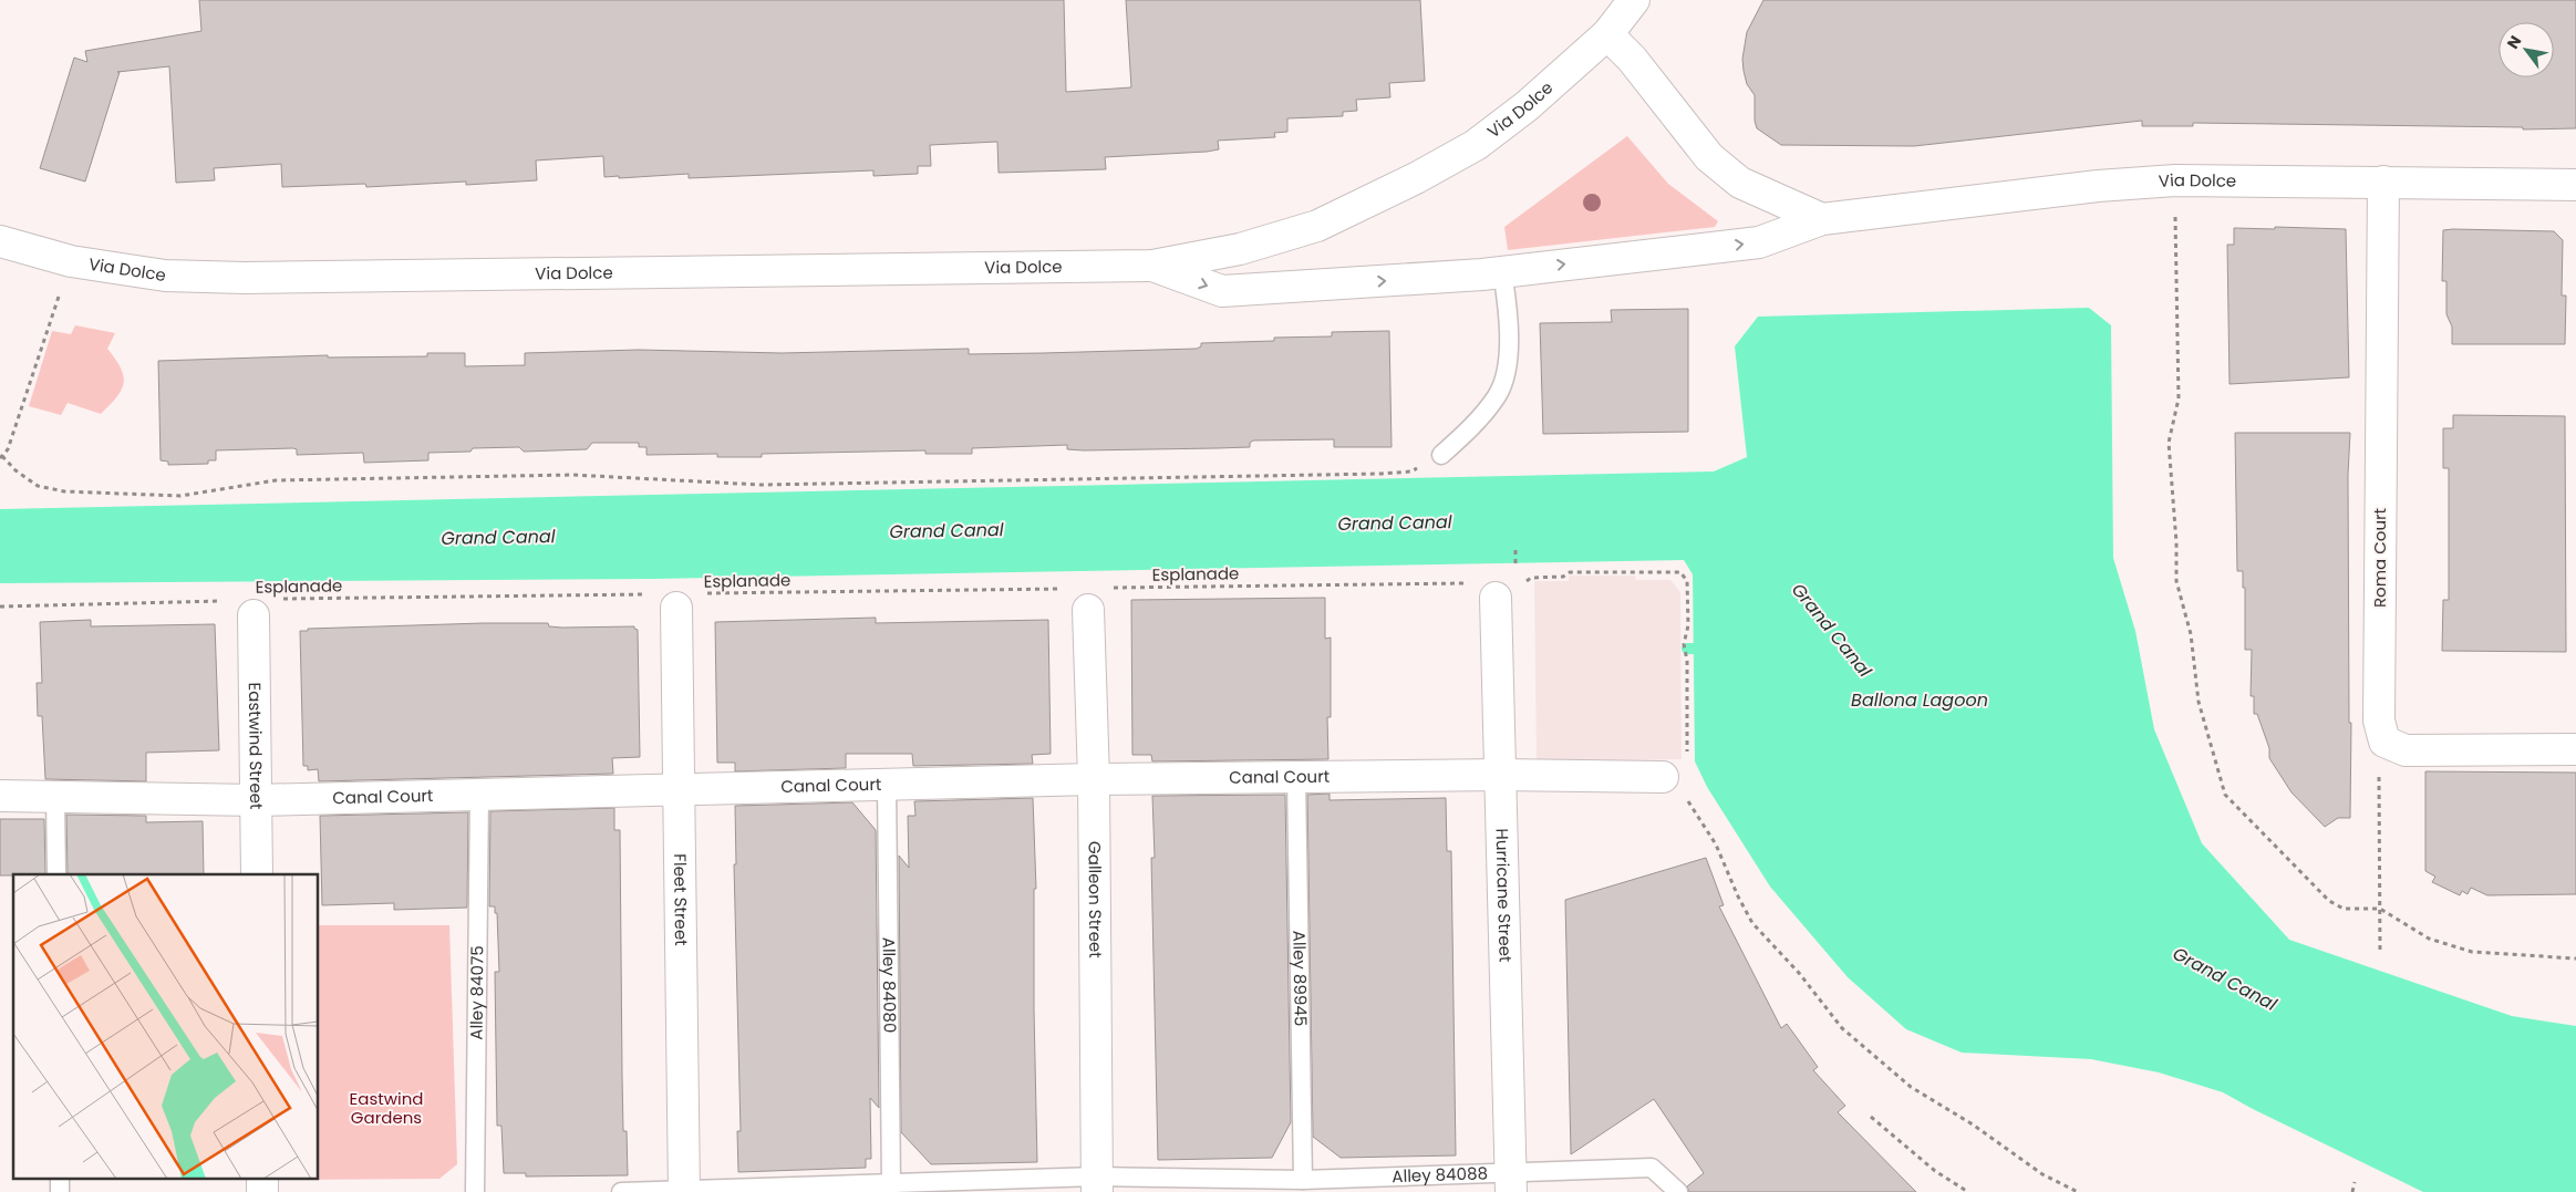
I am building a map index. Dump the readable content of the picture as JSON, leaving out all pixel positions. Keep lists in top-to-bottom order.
{
  "streets": {
    "street": [
      "Via Dolce",
      "Roma Court",
      "Eastwind Street",
      "Canal Court",
      "Hurricane Street",
      "Fleet Street",
      "Galleon Street"
    ],
    "lane": [
      "Alley 89945",
      "Alley 84080",
      "Alley 84075",
      "Alley 84088"
    ],
    "path": ["Esplanade"]
  },
  "crossings": [
    ["Via Dolce", "Roma Court"],
    ["Esplanade", "Eastwind Street"],
    ["Esplanade", "Hurricane Street"],
    ["Esplanade", "Fleet Street"],
    ["Eastwind Street", "Canal Court"],
    ["Canal Court", "Hurricane Street"],
    ["Canal Court", "Fleet Street"],
    ["Canal Court", "Galleon Street"],
    ["Canal Court", "Alley 89945"],
    ["Canal Court", "Alley 84080"],
    ["Canal Court", "Alley 84075"],
    ["Hurricane Street", "Alley 84088"],
    ["Fleet Street", "Alley 84088"],
    ["Galleon Street", "Alley 84088"],
    ["Alley 89945", "Alley 84088"],
    ["Alley 84080", "Alley 84088"]
  ],
  "water": ["Grand Canal", "Ballona Lagoon"],
  "parks": ["Eastwind Gardens"],
  "north": "top left"
}
